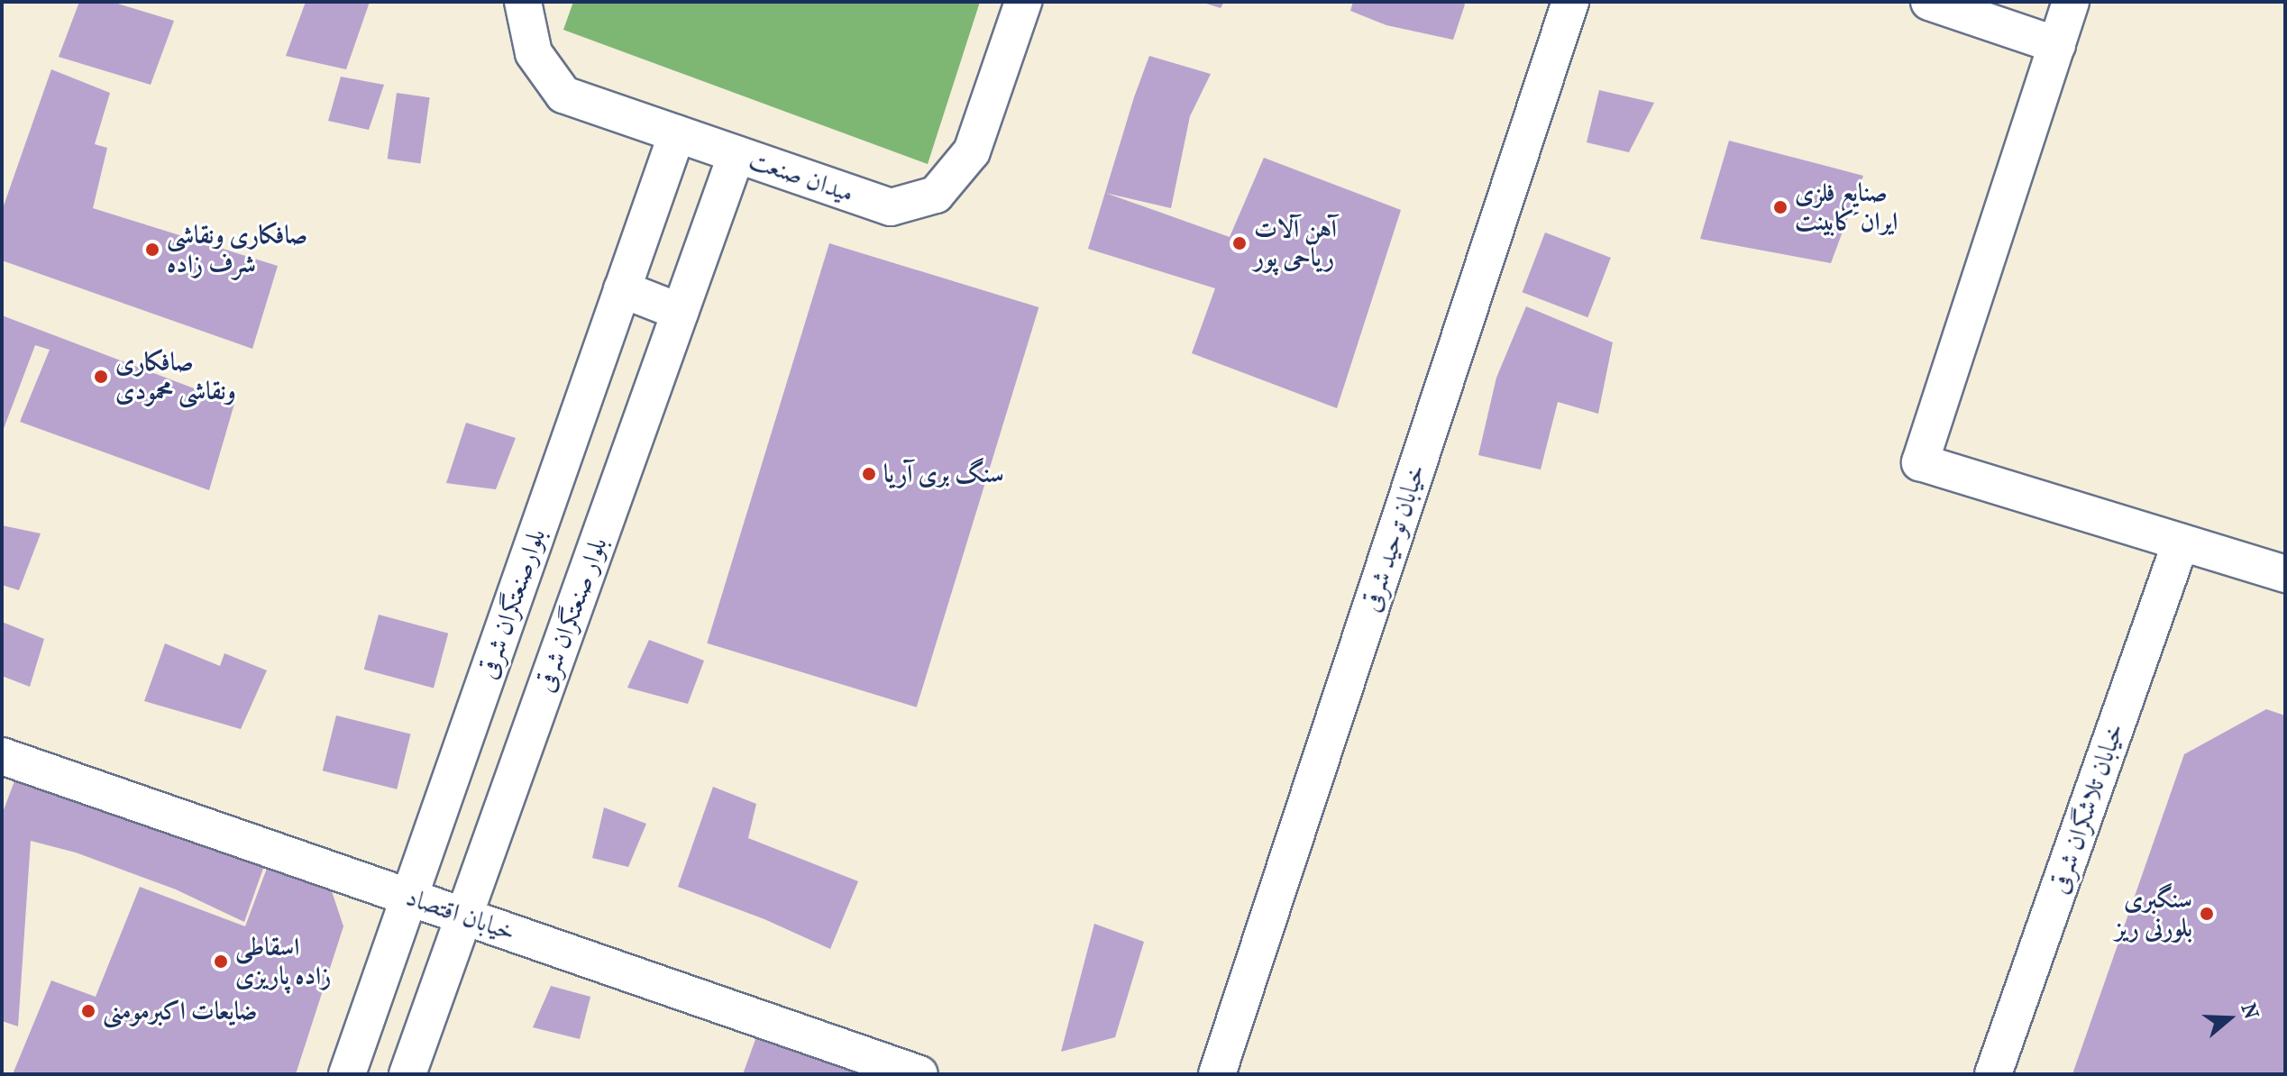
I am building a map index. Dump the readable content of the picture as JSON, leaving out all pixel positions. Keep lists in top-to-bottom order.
{
  "streets": {
    "street": [
      "میدان صنعت",
      "خیابان توحید شرقی",
      "بلوارصنعتگران شرقی",
      "بلوار صنعتگران شرقی",
      "خیابان تلاشگران شرقی",
      "خیابان اقتصاد"
    ]
  },
  "crossings": [
    ["میدان صنعت", "بلوارصنعتگران شرقی"],
    ["میدان صنعت", "بلوار صنعتگران شرقی"],
    ["بلوارصنعتگران شرقی", "خیابان اقتصاد"],
    ["بلوار صنعتگران شرقی", "خیابان اقتصاد"]
  ],
  "places": [
    "صنایع فلزی ایران کابینت",
    "آهن آلات ریاحی پور",
    "صافکاری ونقاشی شرف زاده",
    "صافکاری ونقاشی محمودی",
    "سنگ بری آریا",
    "سنگبری بلورنی ریز",
    "اسقاطی زاده پاریزی",
    "ضایعات اکبرمومنی"
  ],
  "north": "right"
}
